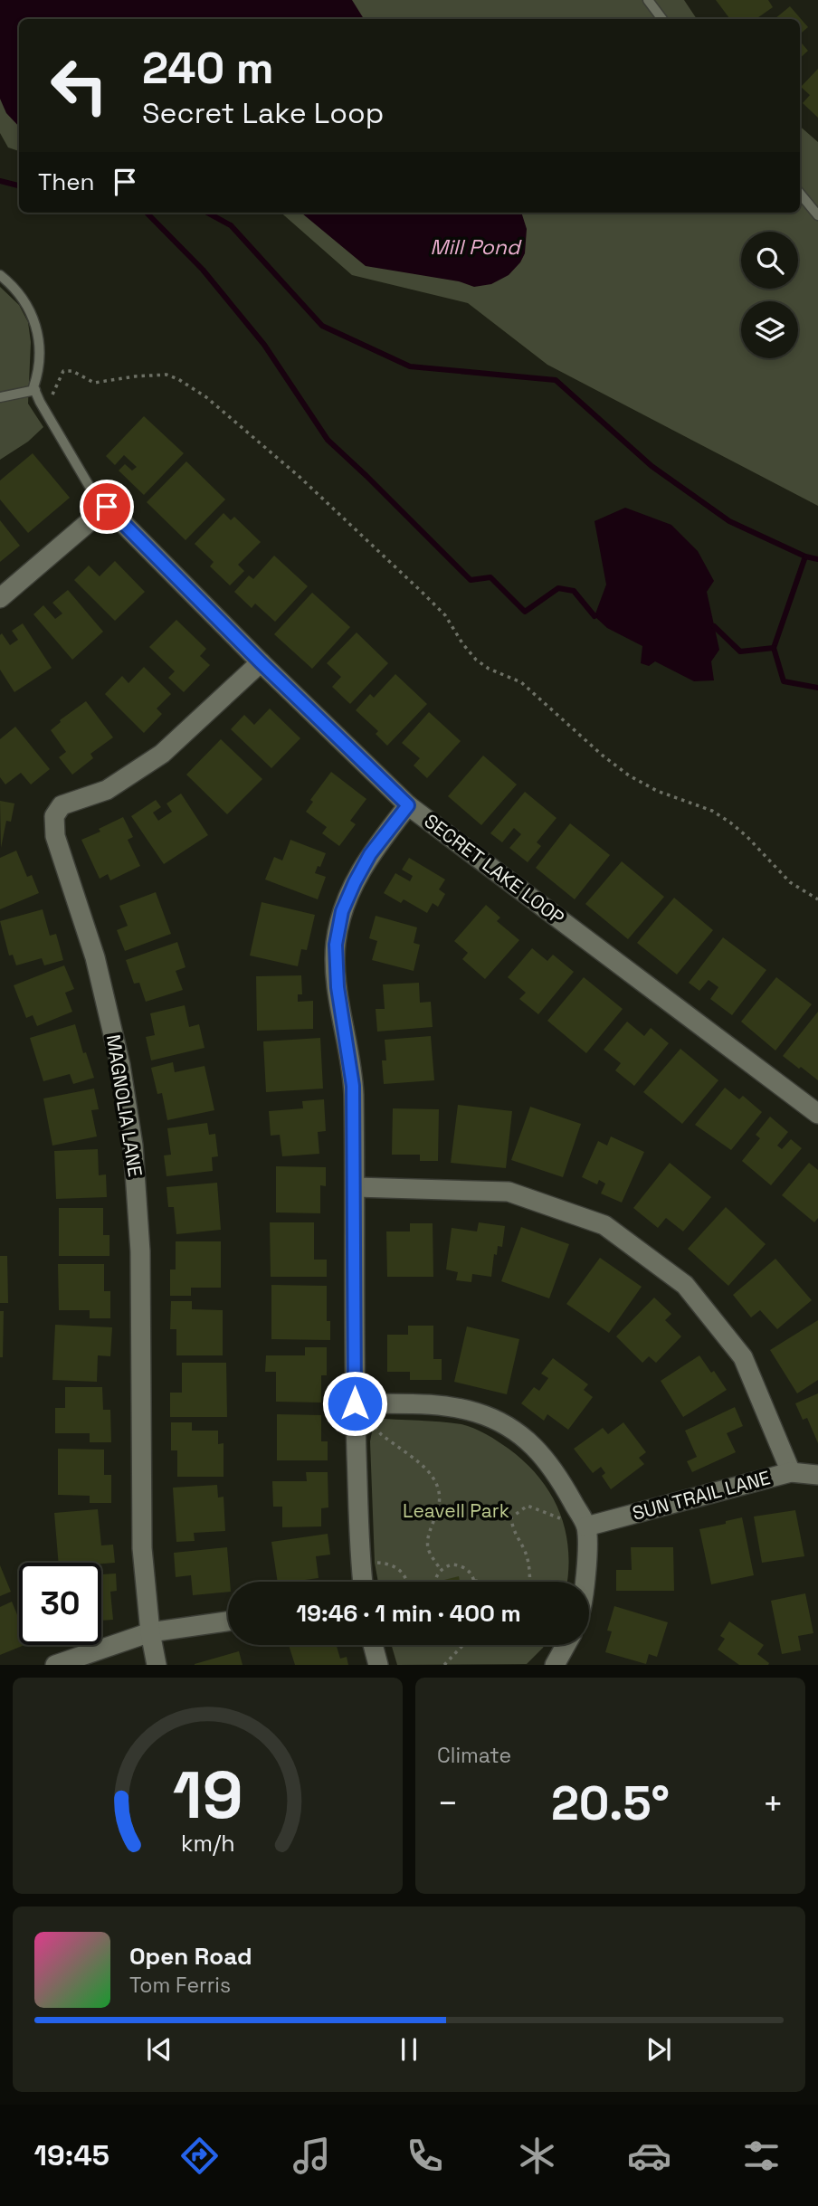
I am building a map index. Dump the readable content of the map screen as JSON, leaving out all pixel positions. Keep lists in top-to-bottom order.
{
  "streets": {
    "street": ["SECRET LAKE LOOP", "MAGNOLIA LANE", "SUN TRAIL LANE"]
  },
  "crossings": [
    ["SECRET LAKE LOOP", "MAGNOLIA LANE"]
  ],
  "water": ["Mill Pond"],
  "parks": ["Leavell Park"],
  "page": {
    "turn": ["240 m", "Secret Lake Loop"],
    "then": "Then",
    "limit": "30",
    "trip": "19:46 · 1 min · 400 m",
    "tile": "Climate",
    "heat": ["−", "20.5°", "+"],
    "song": ["Open Road", "Tom Ferris"],
    "tabs": "19:45",
    "gauge": ["19", "km/h"]
  }
}
